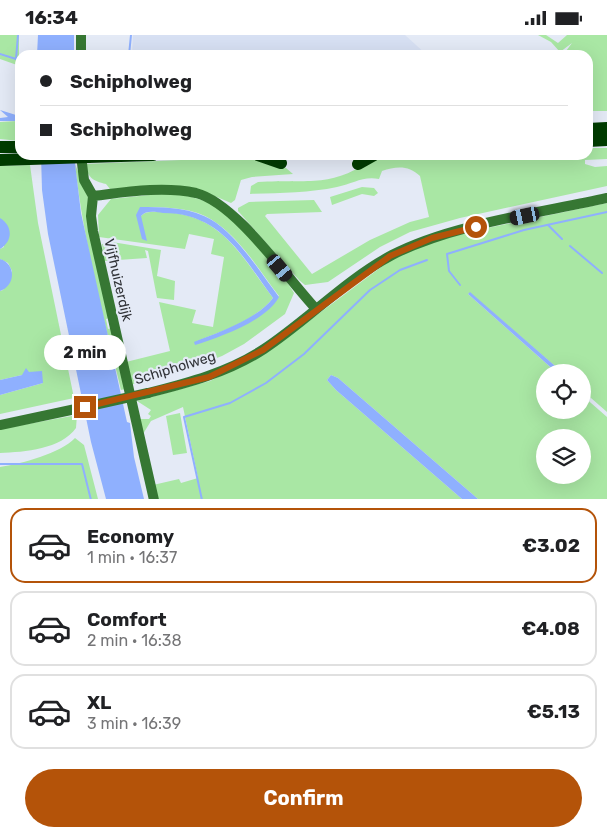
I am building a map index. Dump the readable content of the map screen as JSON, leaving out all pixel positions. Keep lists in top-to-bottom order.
{
  "streets": {
    "main road": ["Vijfhuizerdijk", "Schipholweg"]
  },
  "page": {
    "status": "16:34",
    "banner": ["Schipholweg", "Schipholweg"],
    "bubble": "2 min",
    "list": [
      {
        "name": "Economy",
        "note": "1 min · 16:37",
        "value": "€3.02"
      },
      {
        "name": "Comfort",
        "note": "2 min · 16:38",
        "value": "€4.08"
      },
      {
        "name": "XL",
        "note": "3 min · 16:39",
        "value": "€5.13"
      }
    ],
    "buttons": "Confirm"
  }
}
